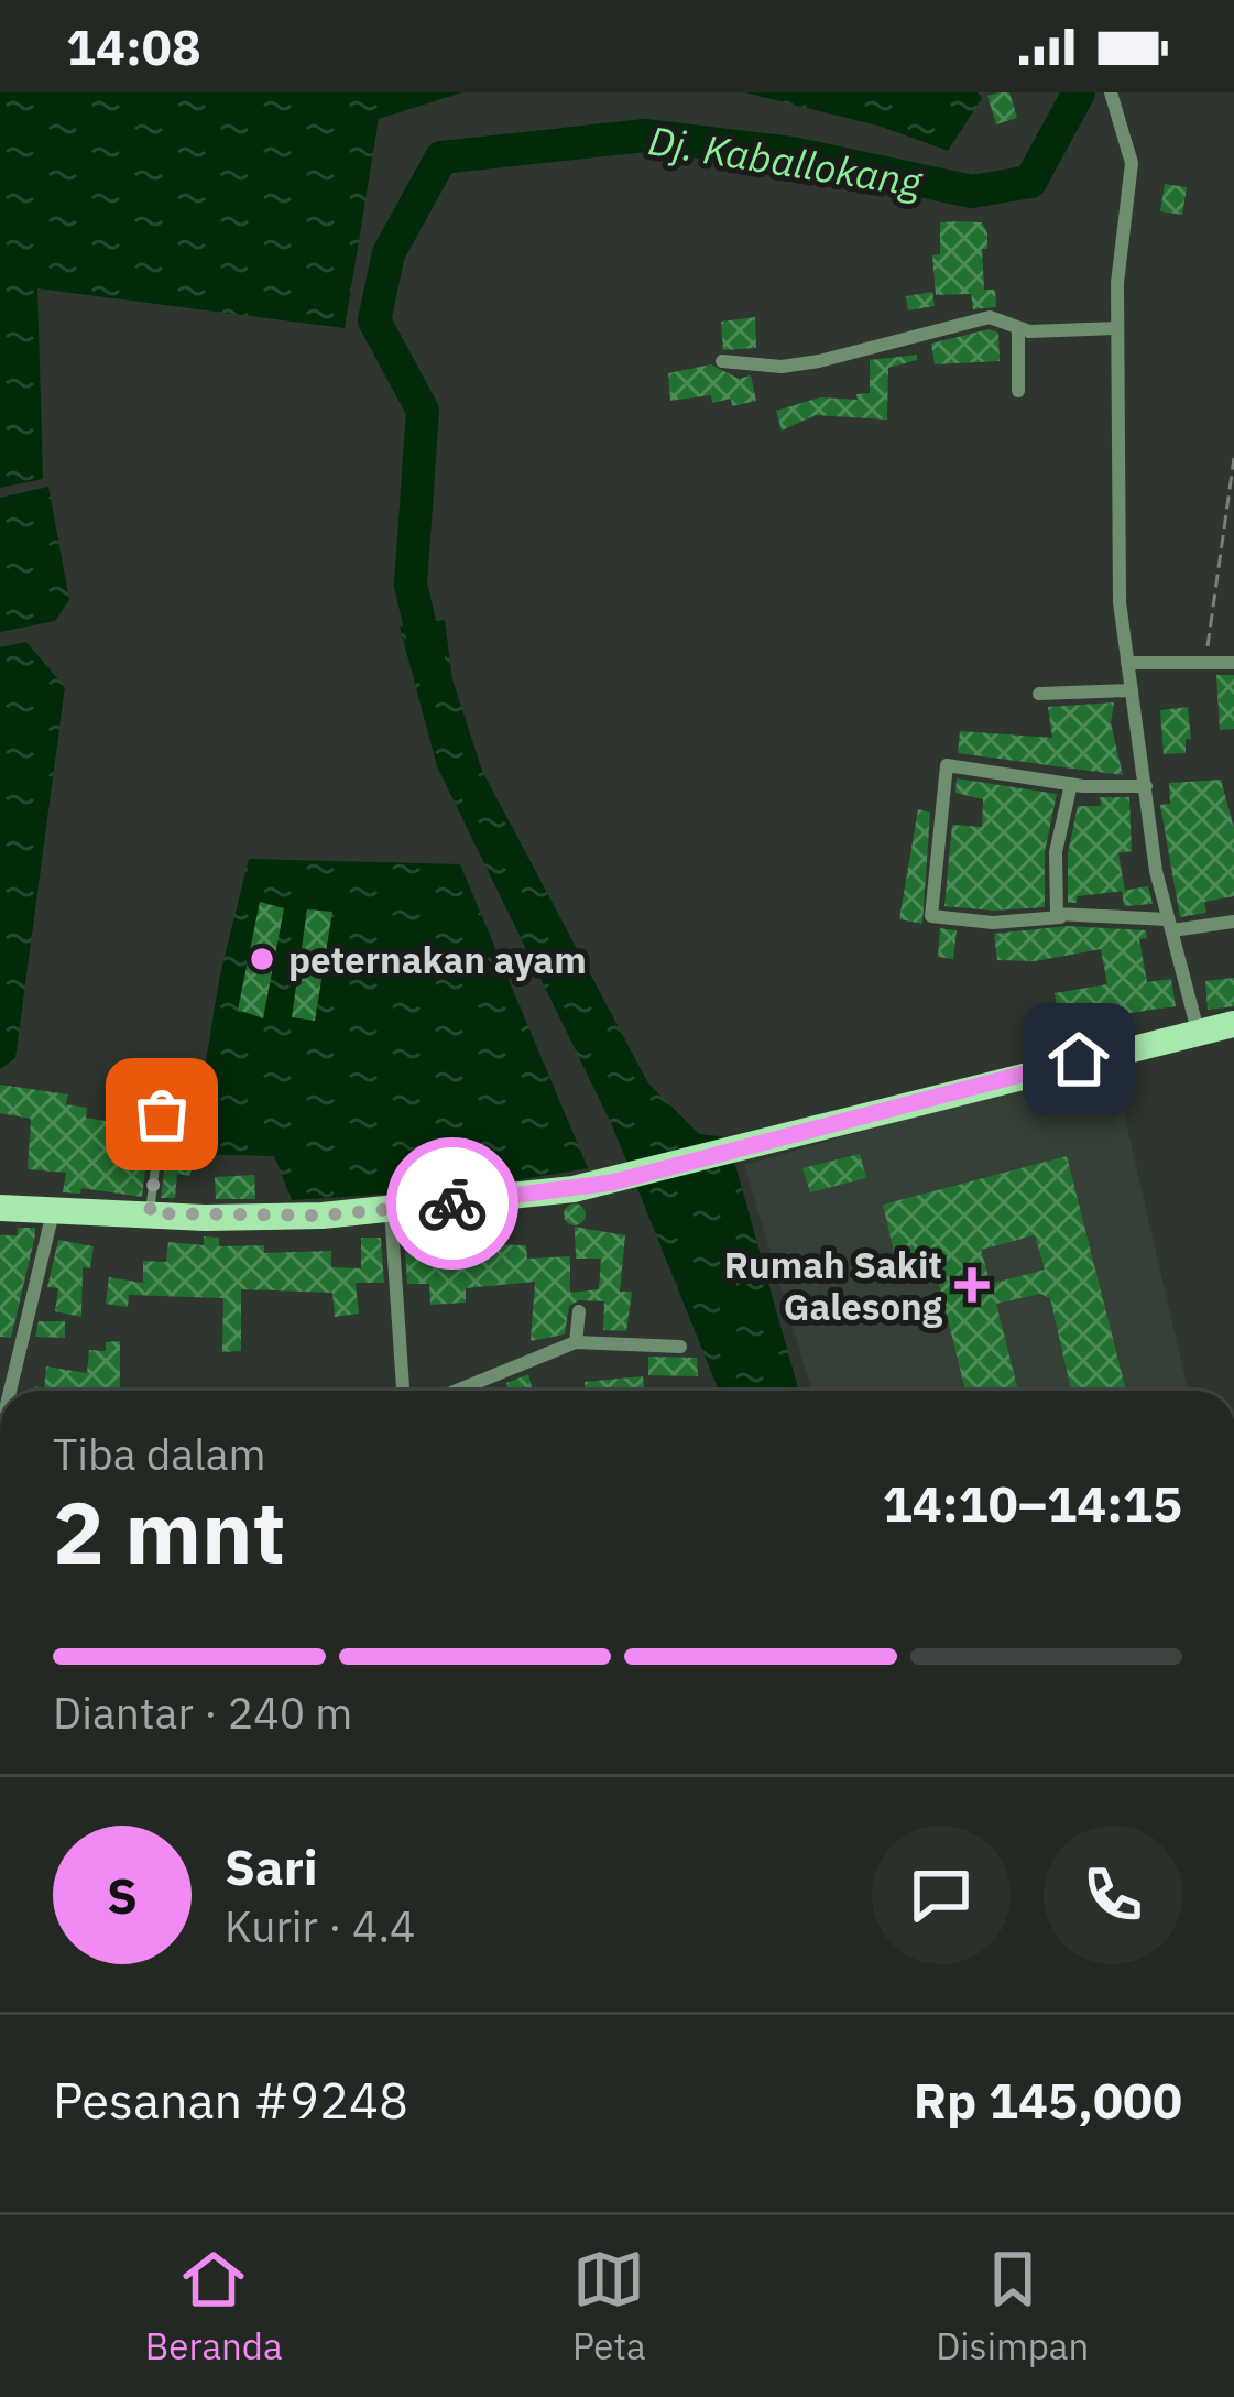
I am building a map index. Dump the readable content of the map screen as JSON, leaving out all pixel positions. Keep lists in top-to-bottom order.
{
  "water": ["Dj. Kaballokang"],
  "places": {
    "other": ["peternakan ayam"],
    "health": ["Rumah Sakit Galesong"]
  },
  "page": {
    "status": "14:08",
    "heading": ["2 mnt", "Tiba dalam", "14:10–14:15"],
    "panel": [
      "Sari",
      "Kurir · 4.4",
      "Pesanan #9248",
      "Rp 145,000"
    ],
    "bar": "Diantar · 240 m",
    "round": "S",
    "tabs": ["Beranda", "Peta", "Disimpan"]
  }
}
